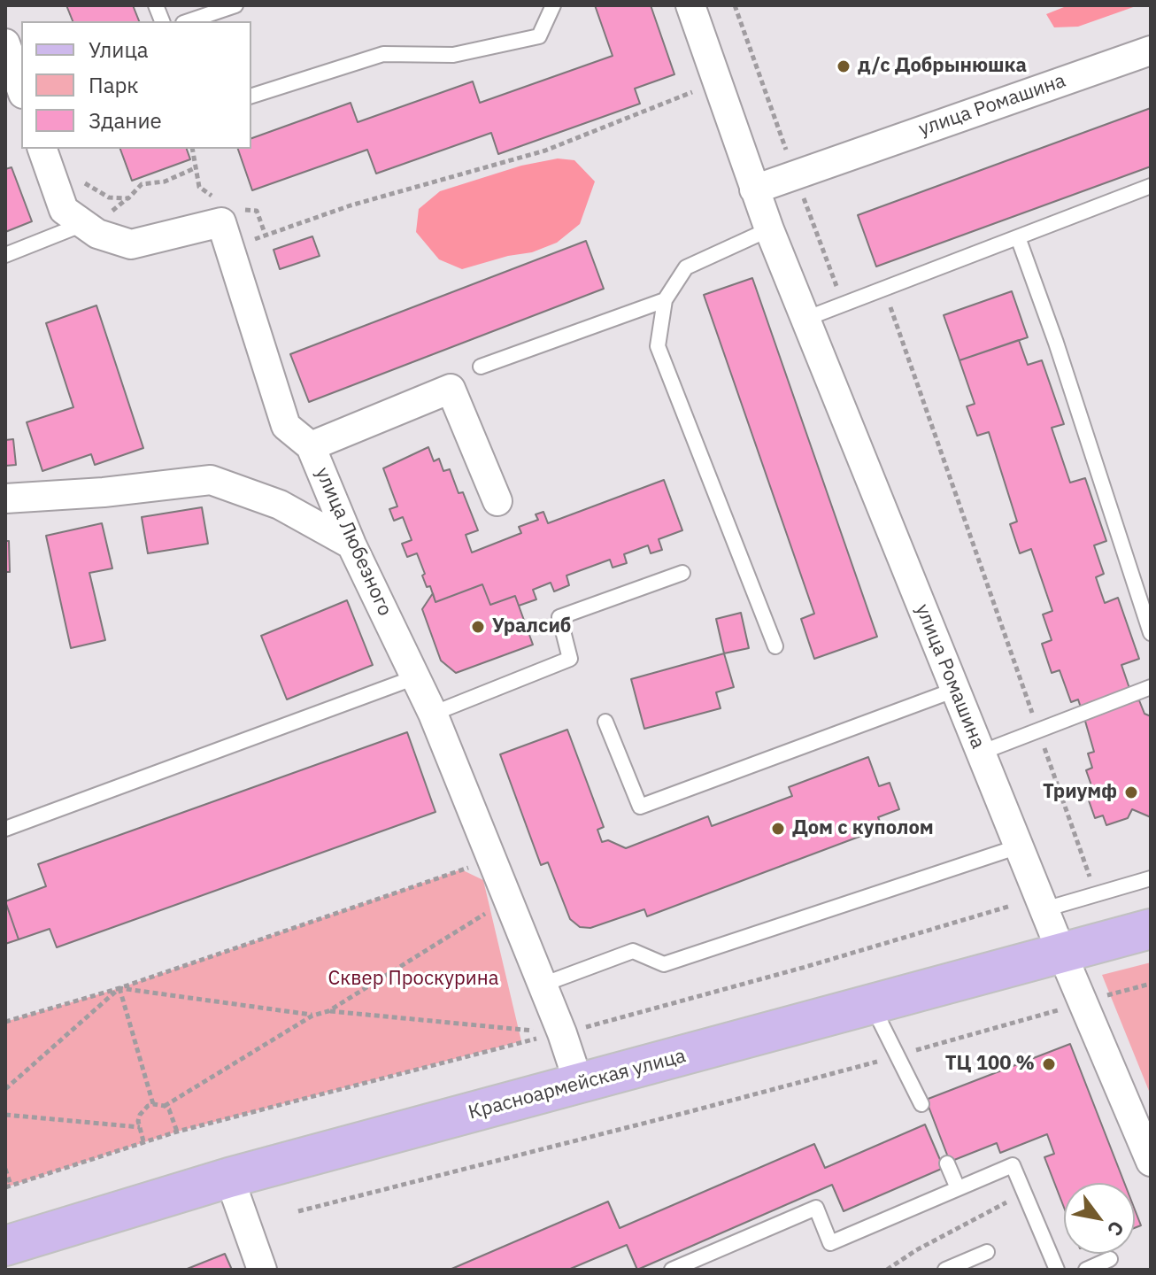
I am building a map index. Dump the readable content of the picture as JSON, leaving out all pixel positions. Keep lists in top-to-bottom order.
{
  "streets": {
    "main road": ["Красноармейская улица"],
    "street": ["улица Ромашина", "улица Любезного"]
  },
  "crossings": [
    ["улица Ромашина", "Красноармейская улица"],
    ["улица Любезного", "Красноармейская улица"]
  ],
  "parks": ["Сквер Проскурина"],
  "places": [
    "д/с Добрынюшка",
    "Уралсиб",
    "Триумф",
    "Дом с куполом",
    "ТЦ 100 %"
  ],
  "legend": ["Улица", "Парк", "Здание"],
  "north": "bottom right"
}
